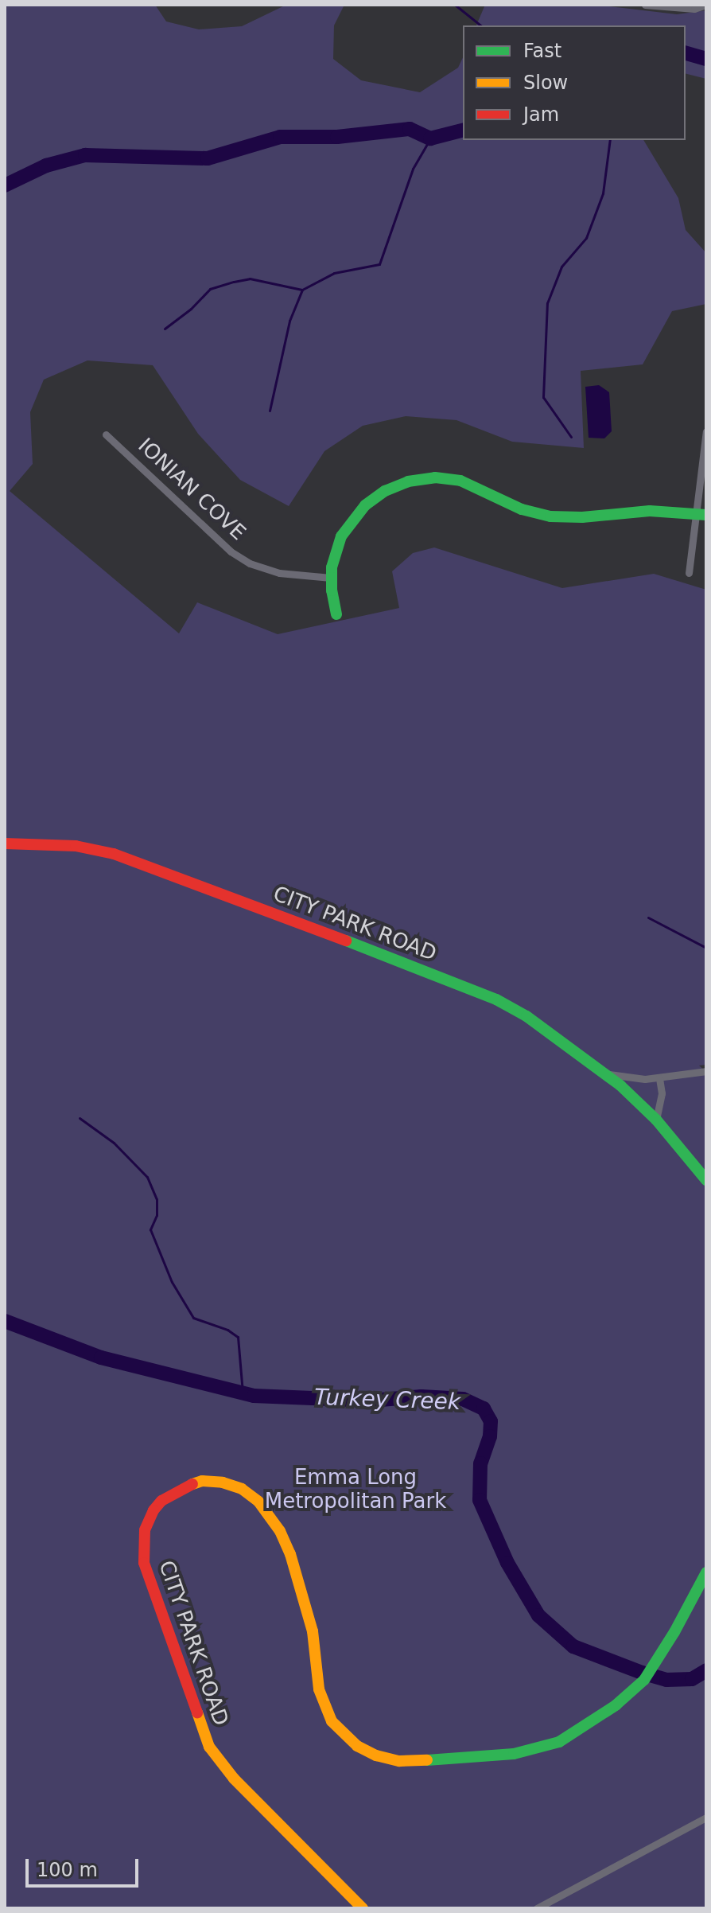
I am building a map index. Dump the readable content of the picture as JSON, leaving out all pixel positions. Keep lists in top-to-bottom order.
{
  "streets": {
    "street": ["IONIAN COVE", "CITY PARK ROAD"]
  },
  "water": ["Turkey Creek"],
  "parks": ["Emma Long Metropolitan Park"],
  "legend": ["Fast", "Slow", "Jam"],
  "scale_bar": "100 m"
}
